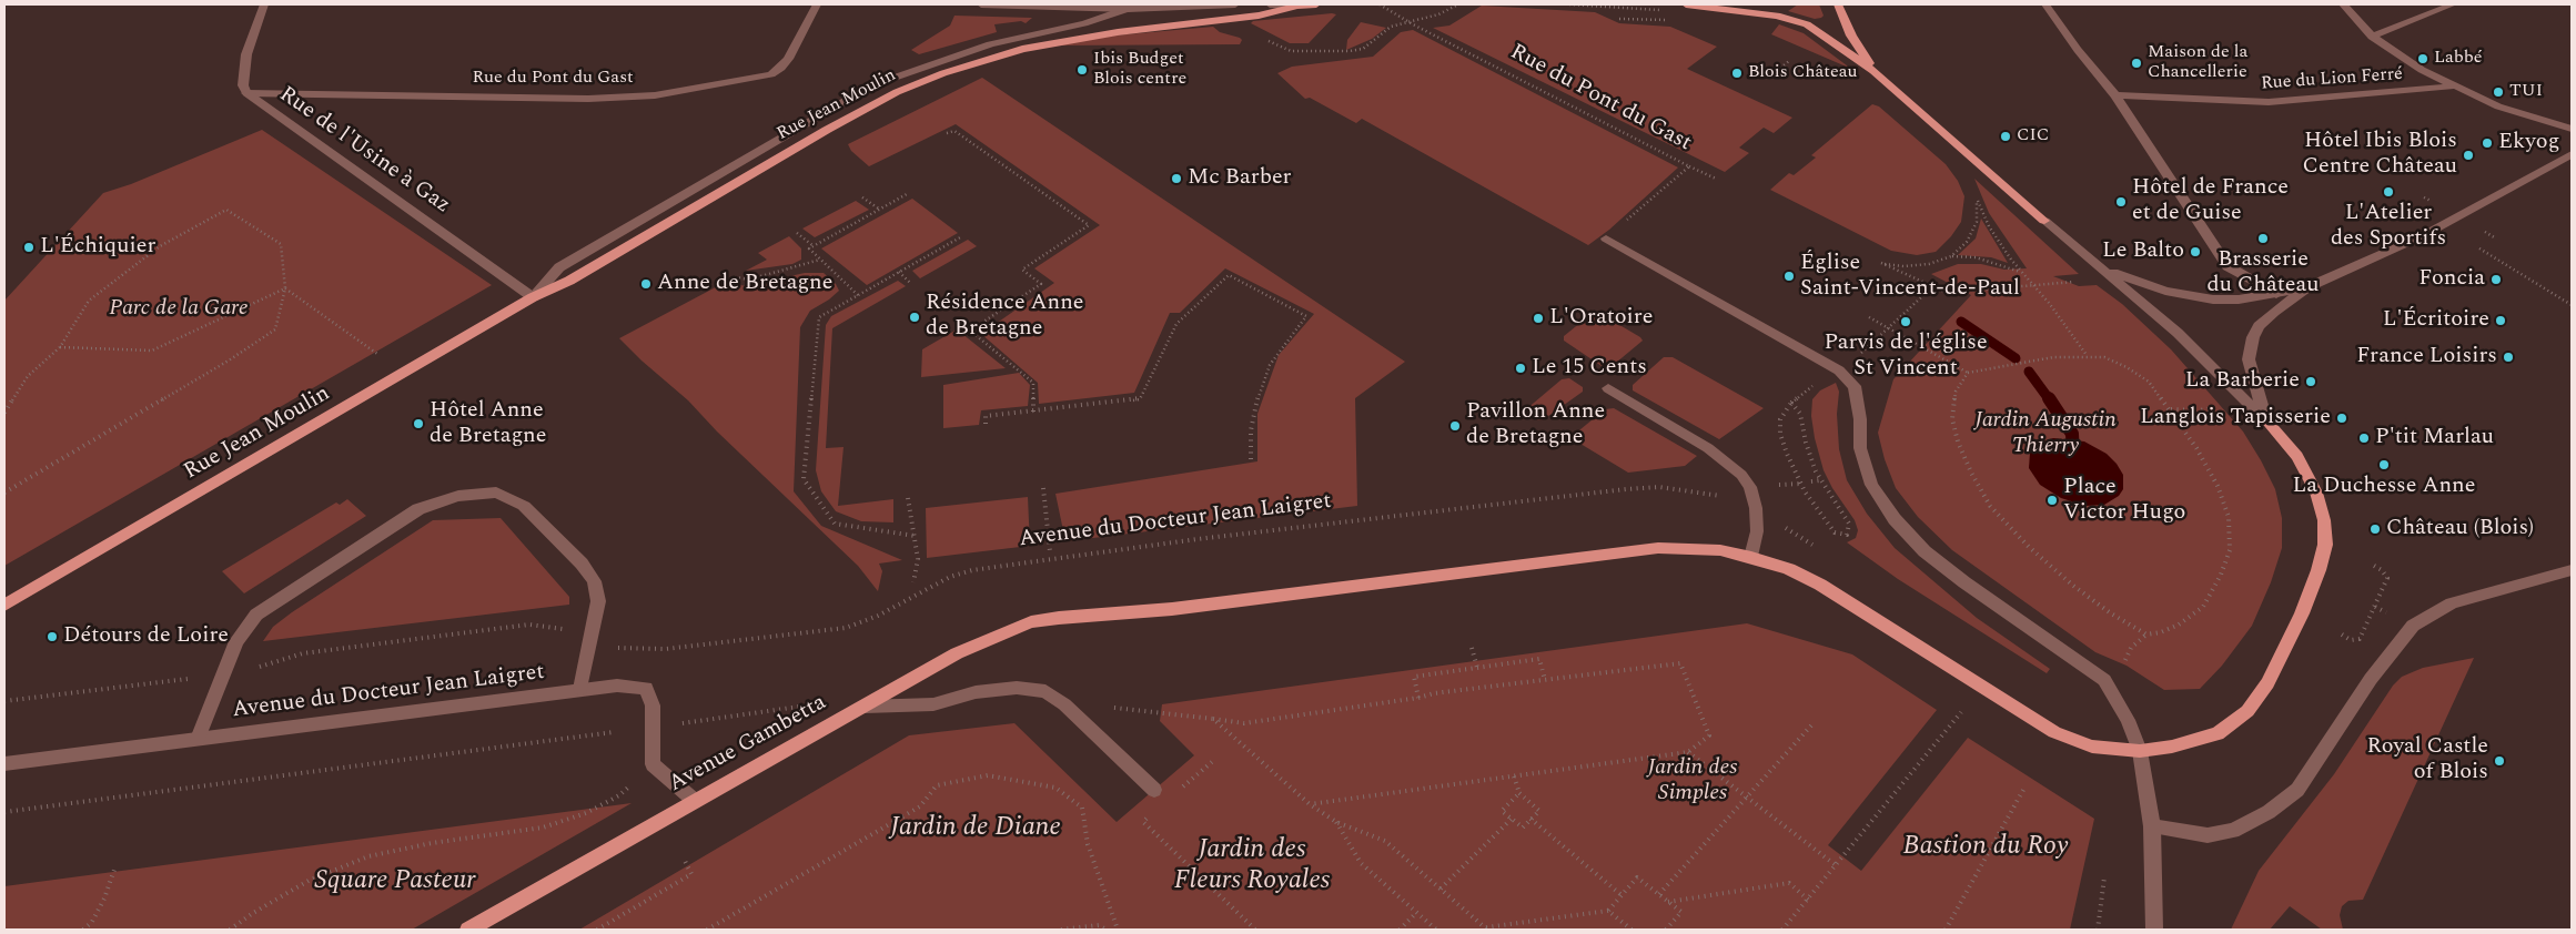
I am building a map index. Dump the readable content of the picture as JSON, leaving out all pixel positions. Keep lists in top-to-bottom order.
{
  "streets": {
    "main road": ["Rue Jean Moulin", "Avenue Gambetta"],
    "street": [
      "Rue du Pont du Gast",
      "Rue du Lion Ferré",
      "Rue de l'Usine à Gaz",
      "Avenue du Docteur Jean Laigret"
    ]
  },
  "crossings": [
    ["Rue du Pont du Gast", "Rue de l'Usine à Gaz"],
    ["Rue Jean Moulin", "Rue de l'Usine à Gaz"],
    ["Avenue du Docteur Jean Laigret", "Avenue Gambetta"]
  ],
  "parks": [
    "Parc de la Gare",
    "Jardin Augustin Thierry",
    "Jardin des Simples",
    "Jardin de Diane",
    "Bastion du Roy",
    "Jardin des Fleurs Royales",
    "Square Pasteur"
  ],
  "places": [
    "Labbé",
    "Maison de la Chancellerie",
    "Ibis Budget Blois centre",
    "Blois Château",
    "TUI",
    "CIC",
    "Ekyog",
    "Hôtel Ibis Blois Centre Château",
    "Mc Barber",
    "L'Atelier des Sportifs",
    "Hôtel de France et de Guise",
    "Brasserie du Château",
    "L'Échiquier",
    "Le Balto",
    "Église Saint-Vincent-de-Paul",
    "Foncia",
    "Anne de Bretagne",
    "Résidence Anne de Bretagne",
    "L'Oratoire",
    "L'Écritoire",
    "Parvis de l'église St Vincent",
    "France Loisirs",
    "Le 15 Cents",
    "La Barberie",
    "Langlois Tapisserie",
    "Hôtel Anne de Bretagne",
    "Pavillon Anne de Bretagne",
    "P'tit Marlau",
    "La Duchesse Anne",
    "Place Victor Hugo",
    "Château (Blois)",
    "Détours de Loire",
    "Royal Castle of Blois"
  ]
}
